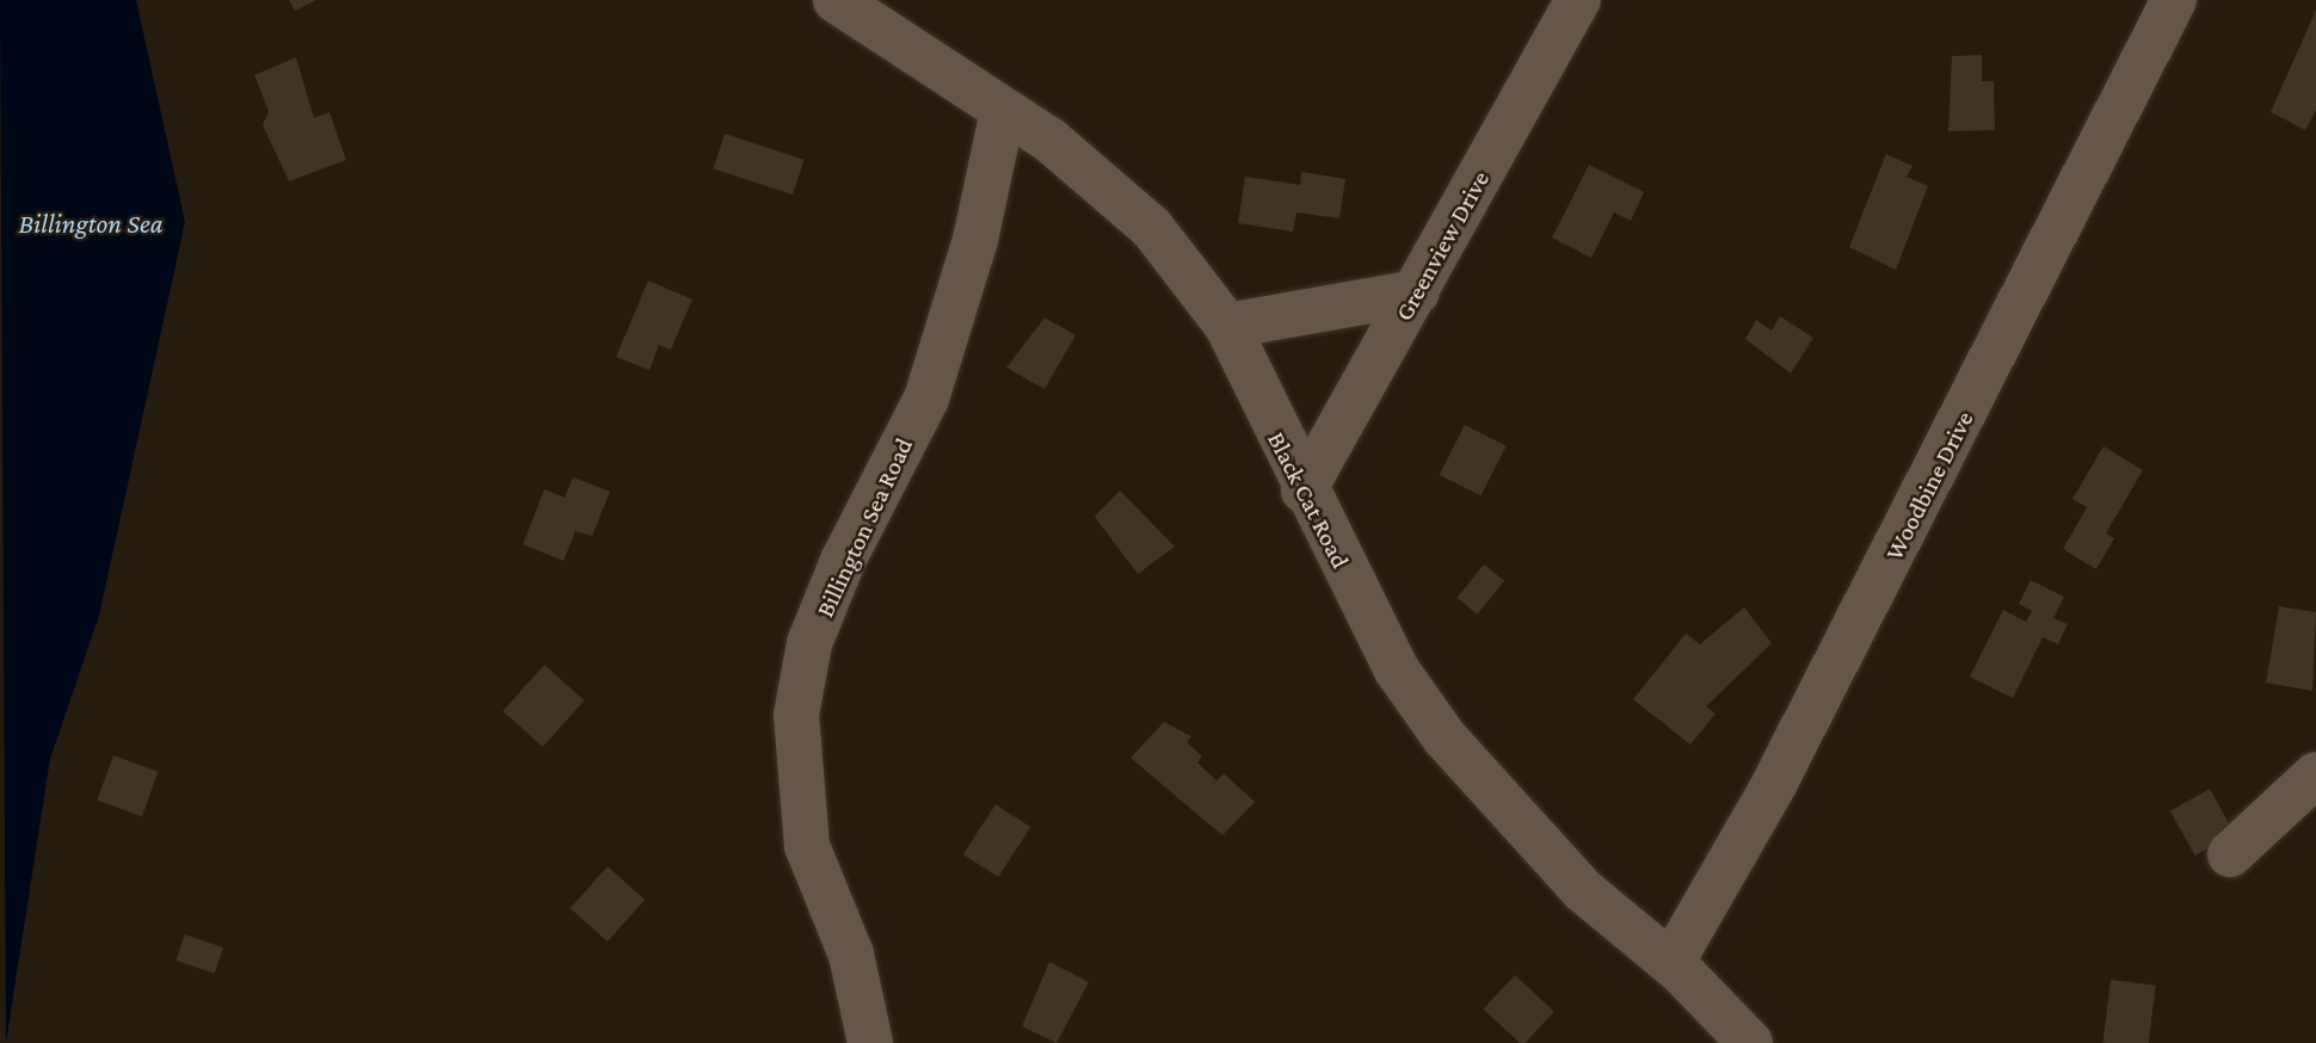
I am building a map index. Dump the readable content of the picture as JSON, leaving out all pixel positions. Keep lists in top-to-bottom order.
{
  "streets": {
    "street": [
      "Greenview Drive",
      "Woodbine Drive",
      "Black Cat Road",
      "Billington Sea Road"
    ]
  },
  "crossings": [
    ["Greenview Drive", "Black Cat Road"],
    ["Woodbine Drive", "Black Cat Road"],
    ["Black Cat Road", "Billington Sea Road"]
  ],
  "water": ["Billington Sea"]
}
